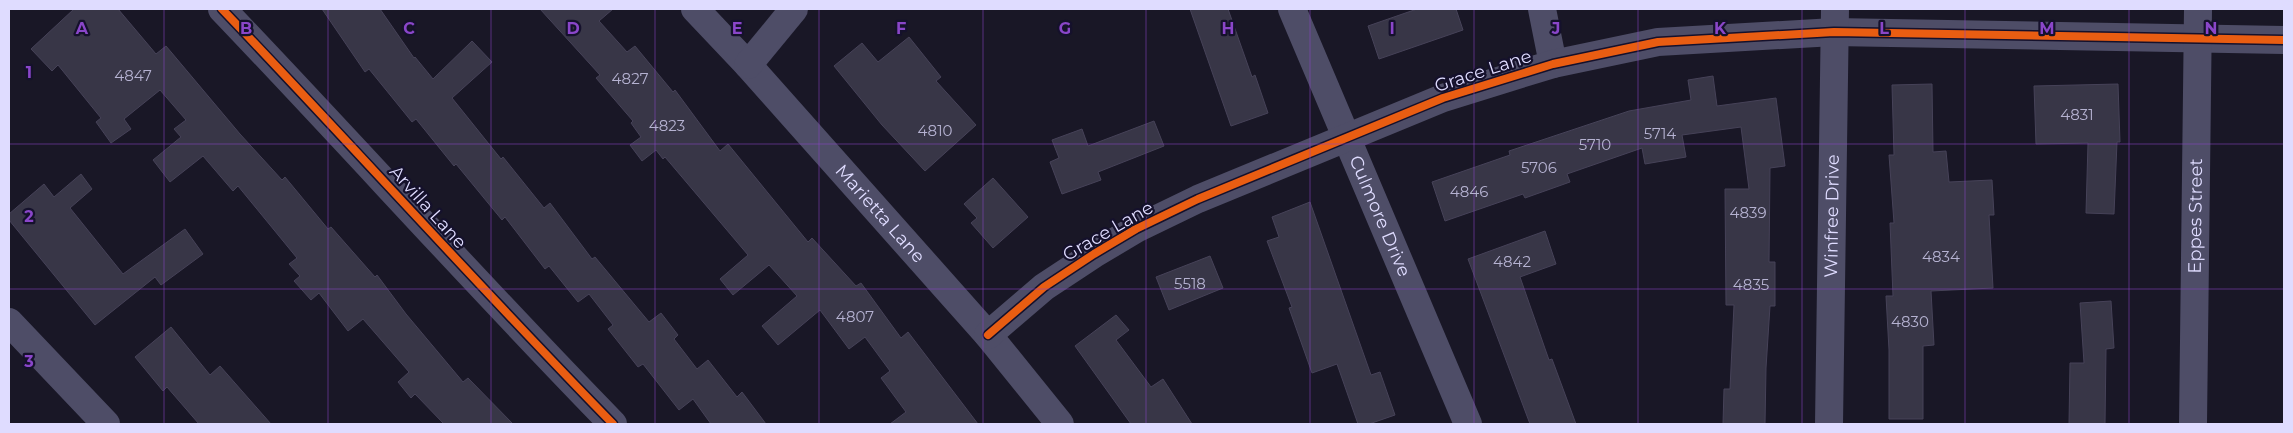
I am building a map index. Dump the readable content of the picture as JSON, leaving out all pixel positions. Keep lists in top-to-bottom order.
{
  "streets": {
    "street": [
      "Grace Lane",
      "Arvilla Lane",
      "Marietta Lane",
      "Eppes Street",
      "Culmore Drive",
      "Winfree Drive"
    ]
  },
  "crossings": [
    ["Grace Lane", "Marietta Lane"],
    ["Grace Lane", "Eppes Street"],
    ["Grace Lane", "Culmore Drive"],
    ["Grace Lane", "Winfree Drive"]
  ],
  "house_numbers": [
    "4847",
    "4827",
    "4831",
    "4823",
    "4810",
    "5714",
    "5710",
    "5706",
    "4846",
    "4839",
    "4834",
    "4842",
    "5518",
    "4835",
    "4807",
    "4830"
  ],
  "grid": {
    "columns": [
      "A",
      "B",
      "C",
      "D",
      "E",
      "F",
      "G",
      "H",
      "I",
      "J",
      "K",
      "L",
      "M",
      "N"
    ],
    "rows": ["1", "2", "3"]
  }
}
